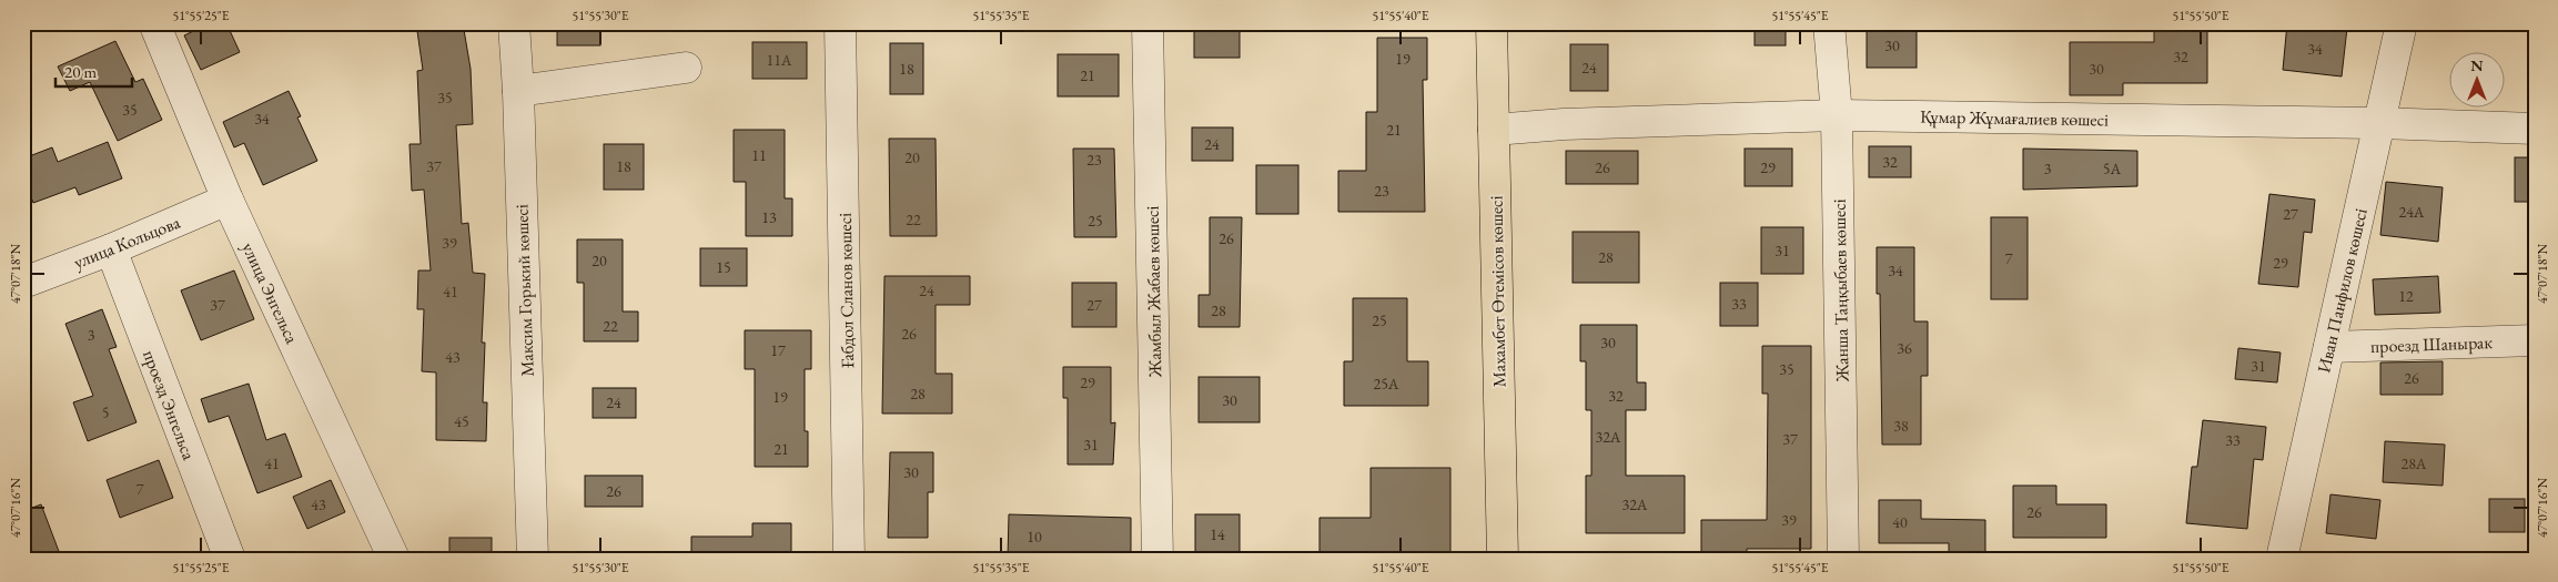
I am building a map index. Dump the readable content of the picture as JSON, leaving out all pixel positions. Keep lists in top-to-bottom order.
{
  "streets": {
    "main road": ["Махамбет Өтемісов көшесі"],
    "street": [
      "Құмар Жұмағалиев көшесі",
      "улица Кольцова",
      "Максим Горький көшесі",
      "Ғабдол Сланов көшесі",
      "Жанша Таңқыбаев көшесі",
      "Иван Панфилов көшесі",
      "Жамбыл Жабаев көшесі",
      "улица Энгельса",
      "проезд Шанырак",
      "проезд Энгельса"
    ]
  },
  "crossings": [
    ["Құмар Жұмағалиев көшесі", "Жанша Таңқыбаев көшесі"],
    ["Құмар Жұмағалиев көшесі", "Иван Панфилов көшесі"],
    ["Құмар Жұмағалиев көшесі", "Махамбет Өтемісов көшесі"],
    ["улица Кольцова", "улица Энгельса"],
    ["улица Кольцова", "проезд Энгельса"],
    ["Иван Панфилов көшесі", "проезд Шанырак"]
  ],
  "house_numbers": [
    "30",
    "34",
    "32",
    "19",
    "11А",
    "24",
    "18",
    "30",
    "21",
    "35",
    "35",
    "34",
    "21",
    "24",
    "11",
    "20",
    "23",
    "32",
    "37",
    "18",
    "26",
    "29",
    "3",
    "5А",
    "23",
    "24А",
    "27",
    "13",
    "22",
    "25",
    "26",
    "39",
    "31",
    "28",
    "7",
    "20",
    "29",
    "15",
    "34",
    "24",
    "41",
    "12",
    "33",
    "37",
    "27",
    "28",
    "25",
    "22",
    "26",
    "3",
    "30",
    "36",
    "17",
    "43",
    "31",
    "35",
    "26",
    "29",
    "25А",
    "28",
    "32",
    "19",
    "30",
    "24",
    "5",
    "45",
    "38",
    "32А",
    "37",
    "33",
    "31",
    "21",
    "41",
    "28А",
    "30",
    "7",
    "26",
    "43",
    "32А",
    "26",
    "39",
    "40",
    "14",
    "10"
  ],
  "scale_bar": "20 m",
  "north": "top",
  "coordinates": [
    "51°55'25\"E",
    "51°55'30\"E",
    "51°55'35\"E",
    "51°55'40\"E",
    "51°55'45\"E",
    "51°55'50\"E",
    "47°07'18\"N",
    "47°07'16\"N"
  ]
}
